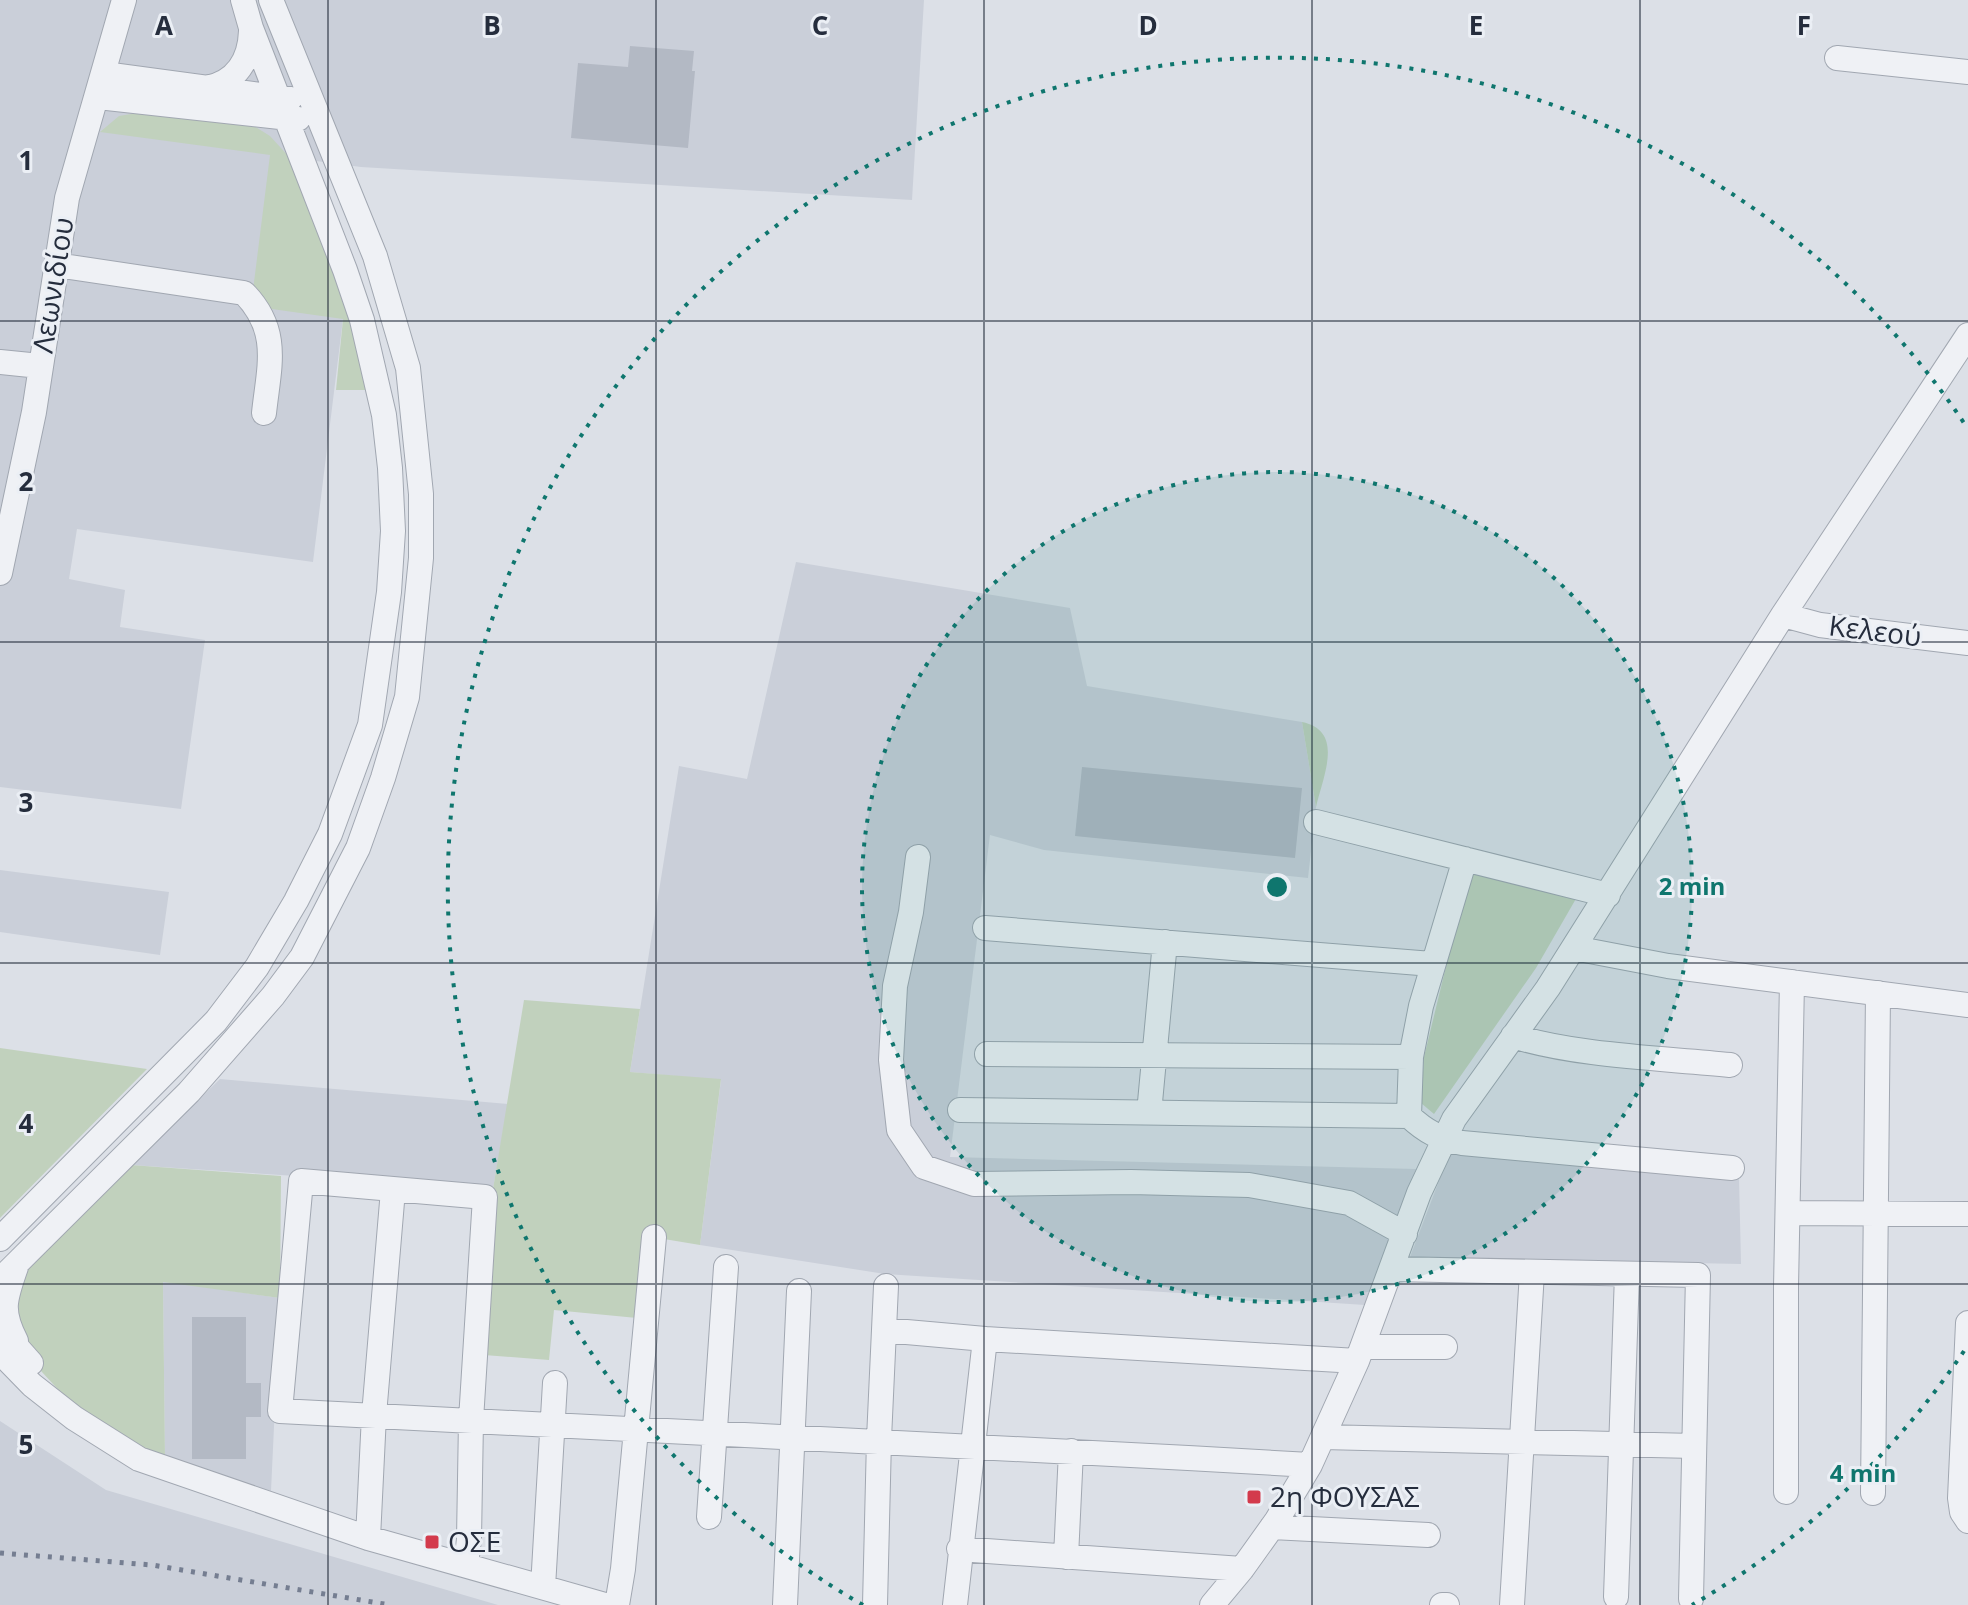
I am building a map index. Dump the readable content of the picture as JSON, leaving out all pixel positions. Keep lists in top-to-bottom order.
{
  "streets": {
    "street": ["Λεωνιδίου", "Κελεού"]
  },
  "places": {
    "transit": ["2η ΦΟΥΣΑΣ", "ΟΣΕ"]
  },
  "grid": {
    "columns": [
      "A",
      "B",
      "C",
      "D",
      "E",
      "F"
    ],
    "rows": [
      "1",
      "2",
      "3",
      "4",
      "5"
    ]
  },
  "rings": ["2 min", "4 min"]
}
